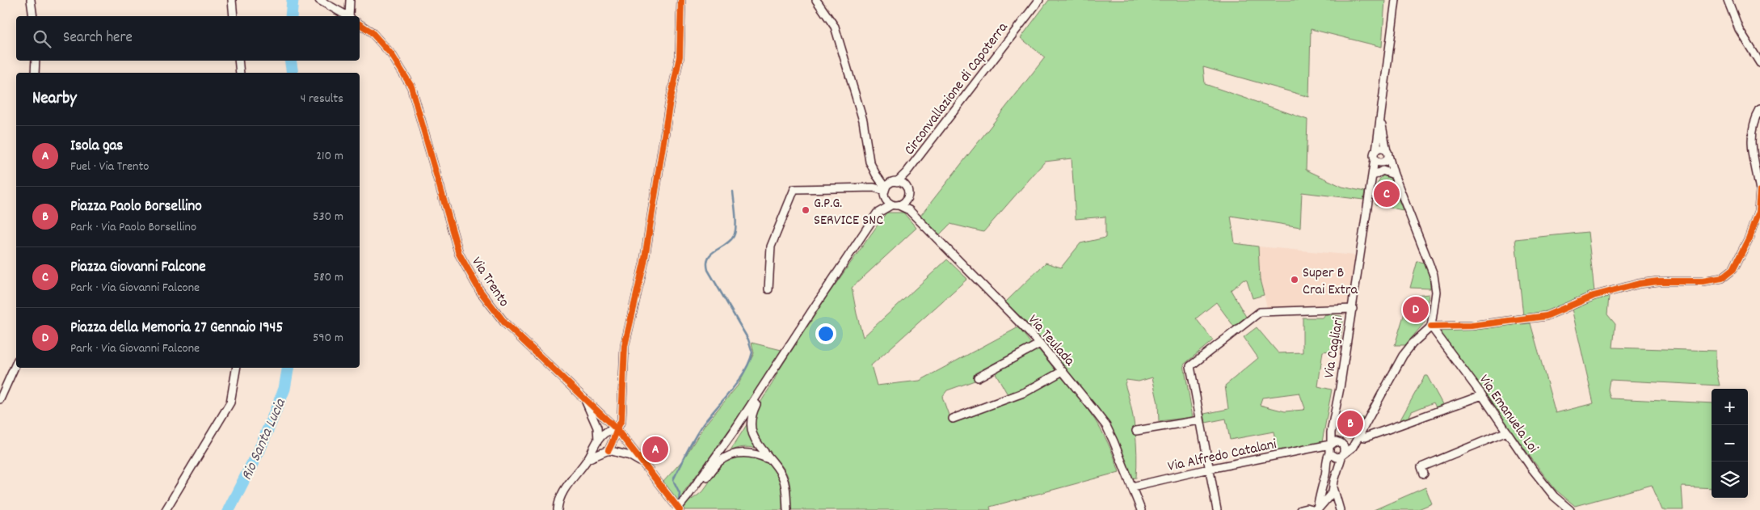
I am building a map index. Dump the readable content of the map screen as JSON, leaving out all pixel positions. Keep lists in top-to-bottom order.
{
  "streets": {
    "street": [
      "Circonvallazione di Capoterra",
      "Via Trento",
      "Via Teulada",
      "Via Cagliari",
      "Via Emanuela Loi",
      "Via Alfredo Catalani"
    ]
  },
  "crossings": [
    ["Via Teulada", "Via Alfredo Catalani"],
    ["Via Cagliari", "Via Alfredo Catalani"]
  ],
  "water": ["Rio Santa Lucia"],
  "places": ["G.P.G. SERVICE SNC", "Super B Crai Extra"],
  "page": {
    "search": "Search here",
    "heading": ["Nearby", "4 results"],
    "list": [
      {
        "mark": "A",
        "name": "Isola gas",
        "note": "Fuel · Via Trento",
        "value": "210 m"
      },
      {
        "mark": "B",
        "name": "Piazza Paolo Borsellino",
        "note": "Park · Via Paolo Borsellino",
        "value": "530 m"
      },
      {
        "mark": "C",
        "name": "Piazza Giovanni Falcone",
        "note": "Park · Via Giovanni Falcone",
        "value": "580 m"
      },
      {
        "mark": "D",
        "name": "Piazza della Memoria 27 Gennaio 1945",
        "note": "Park · Via Giovanni Falcone",
        "value": "590 m"
      }
    ],
    "pins": [
      "C",
      "D",
      "B",
      "A"
    ],
    "map_buttons": ["+", "−"]
  }
}
